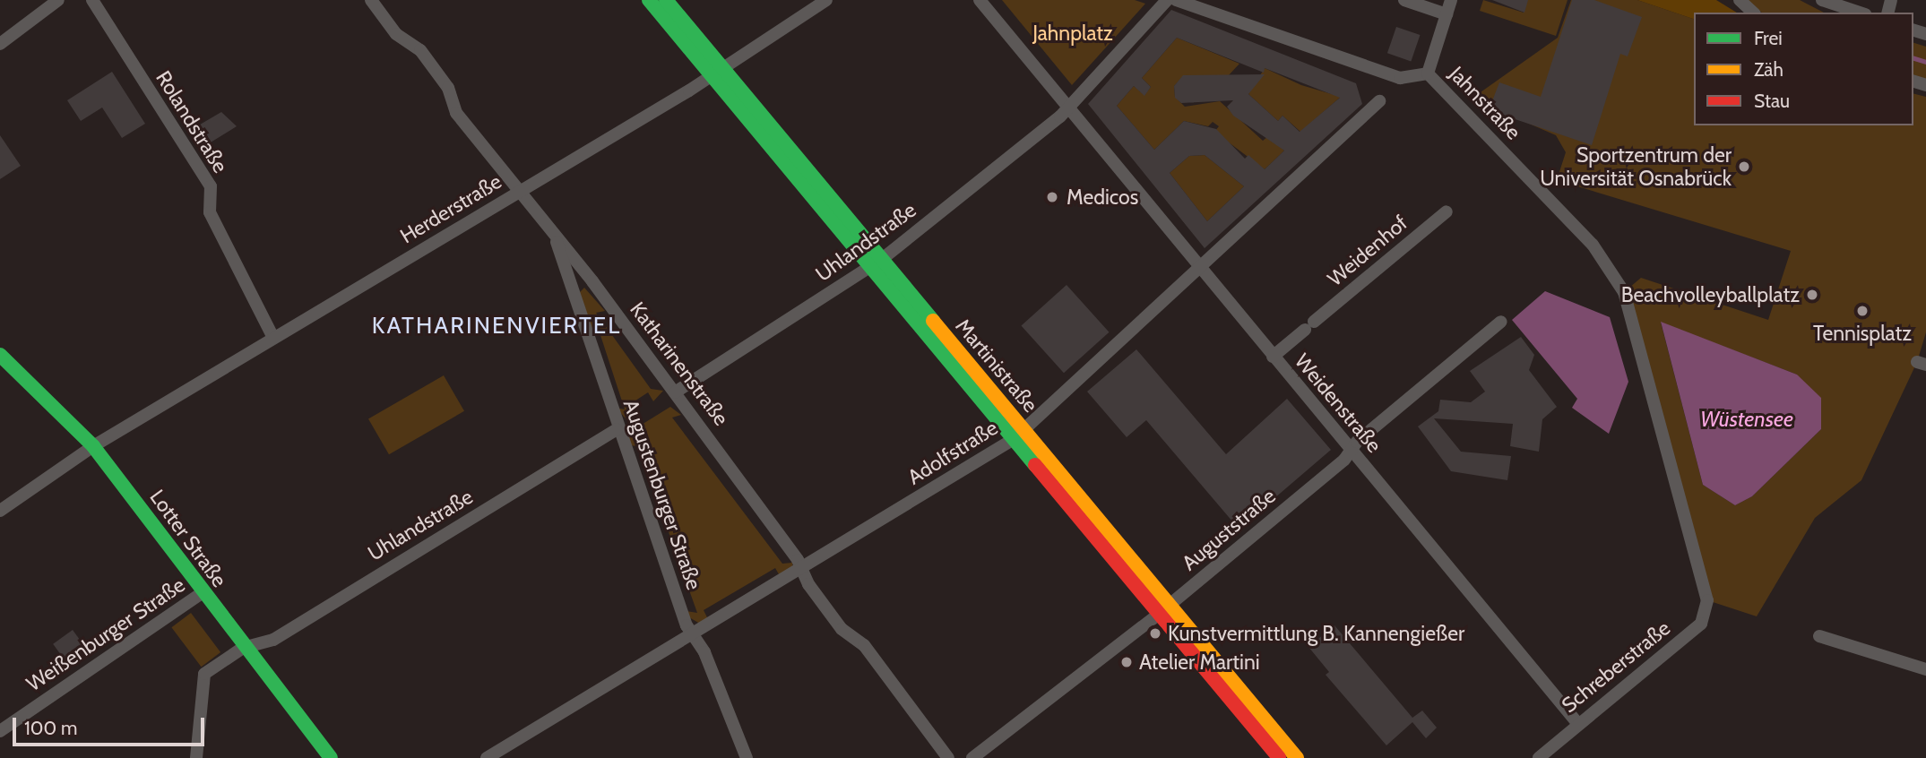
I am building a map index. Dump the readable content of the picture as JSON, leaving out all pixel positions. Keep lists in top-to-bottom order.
{
  "streets": {
    "main road": ["Martinistraße", "Lotter Straße"],
    "street": [
      "Jahnstraße",
      "Rolandstraße",
      "Herderstraße",
      "Uhlandstraße",
      "Weidenhof",
      "Katharinenstraße",
      "Weidenstraße",
      "Adolfstraße",
      "Augustenburger Straße",
      "Auguststraße",
      "Weißenburger Straße",
      "Schreberstraße"
    ]
  },
  "crossings": [
    ["Jahnstraße", "Schreberstraße"],
    ["Rolandstraße", "Herderstraße"],
    ["Herderstraße", "Katharinenstraße"],
    ["Herderstraße", "Martinistraße"],
    ["Herderstraße", "Lotter Straße"],
    ["Uhlandstraße", "Katharinenstraße"],
    ["Uhlandstraße", "Martinistraße"],
    ["Uhlandstraße", "Weidenstraße"],
    ["Uhlandstraße", "Augustenburger Straße"],
    ["Uhlandstraße", "Lotter Straße"],
    ["Weidenhof", "Weidenstraße"],
    ["Katharinenstraße", "Adolfstraße"],
    ["Katharinenstraße", "Augustenburger Straße"],
    ["Martinistraße", "Adolfstraße"],
    ["Martinistraße", "Auguststraße"],
    ["Weidenstraße", "Adolfstraße"],
    ["Weidenstraße", "Auguststraße"],
    ["Weidenstraße", "Schreberstraße"],
    ["Adolfstraße", "Augustenburger Straße"],
    ["Lotter Straße", "Weißenburger Straße"]
  ],
  "districts": ["KATHARINENVIERTEL"],
  "water": ["Wüstensee"],
  "parks": ["Jahnplatz"],
  "places": [
    "Sportzentrum der Universität Osnabrück",
    "Medicos",
    "Beachvolleyballplatz",
    "Tennisplatz",
    "Kunstvermittlung B. Kannengießer",
    "Atelier Martini"
  ],
  "legend": ["Frei", "Zäh", "Stau"],
  "scale_bar": "100 m"
}
